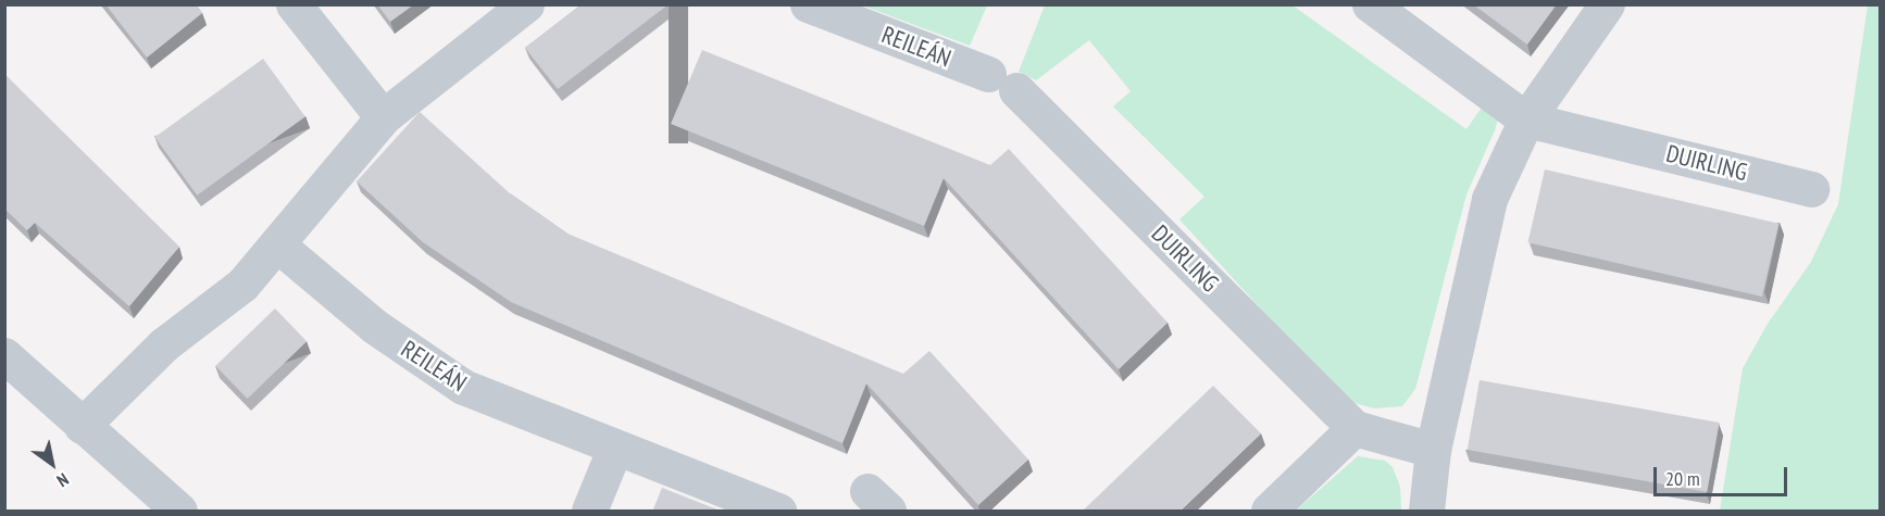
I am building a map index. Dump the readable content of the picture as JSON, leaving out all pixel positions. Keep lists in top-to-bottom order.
{
  "streets": {
    "street": ["REILEÁN", "DUIRLING"]
  },
  "crossings": [
    ["REILEÁN", "DUIRLING"]
  ],
  "scale_bar": "20 m",
  "north": "bottom right"
}
